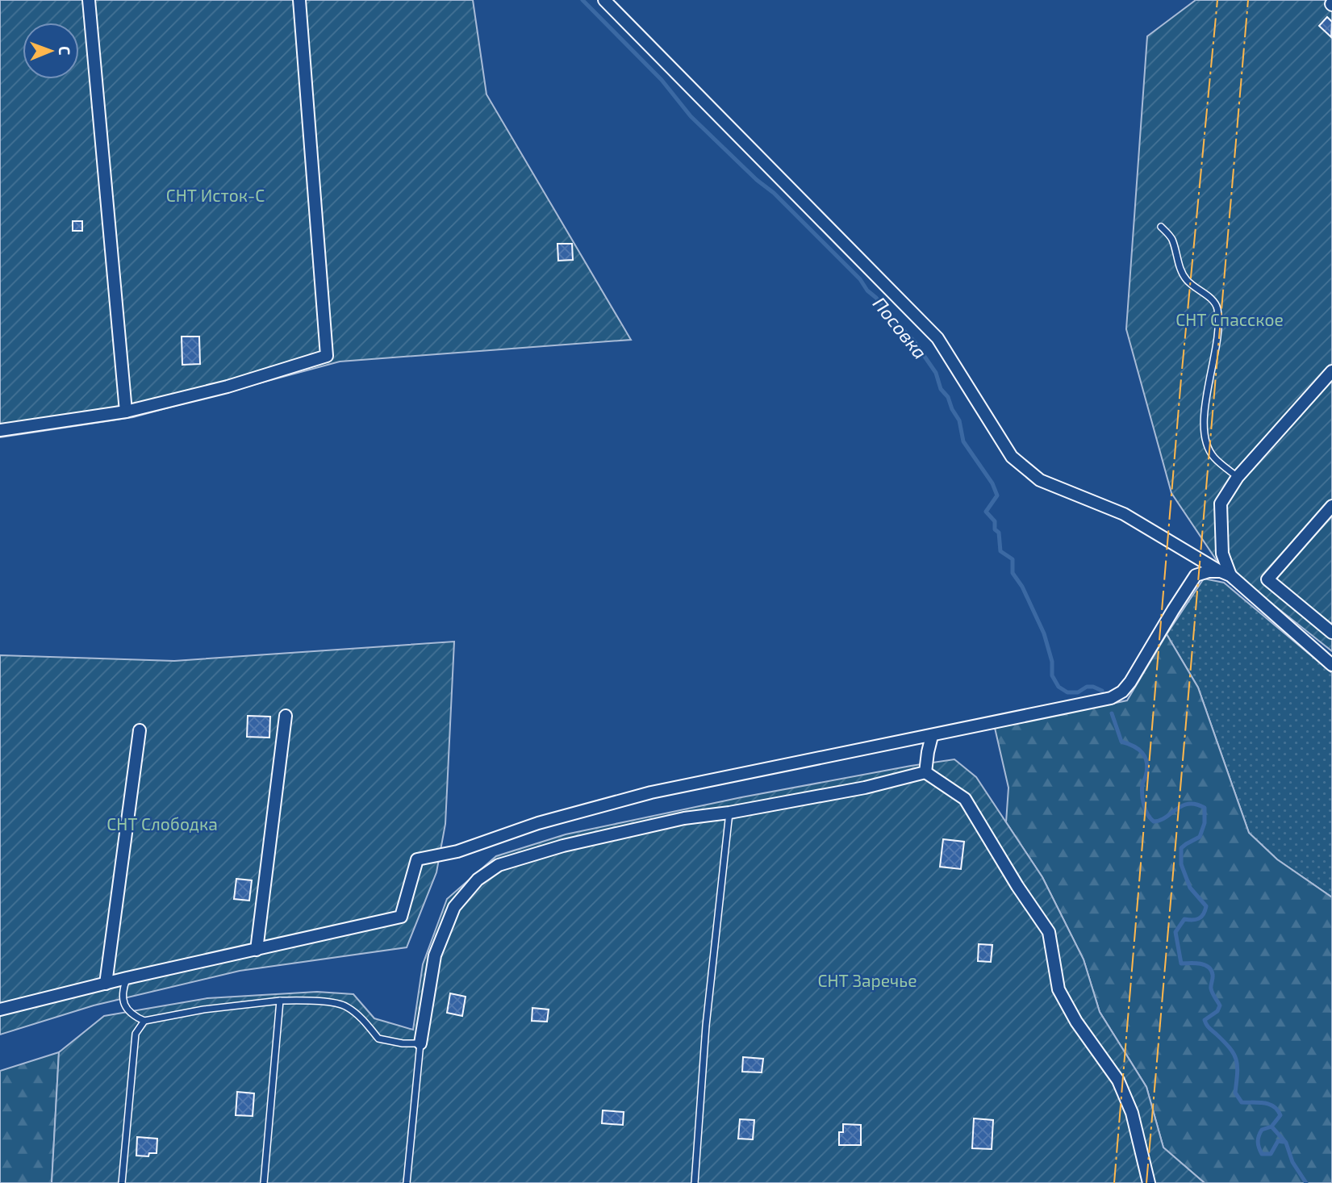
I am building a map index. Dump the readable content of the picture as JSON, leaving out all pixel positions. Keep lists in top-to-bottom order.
{
  "water": ["Посовка"],
  "parks": [
    "СНТ Исток-С",
    "СНТ Спасское",
    "СНТ Слободка",
    "СНТ Заречье"
  ],
  "north": "right"
}
